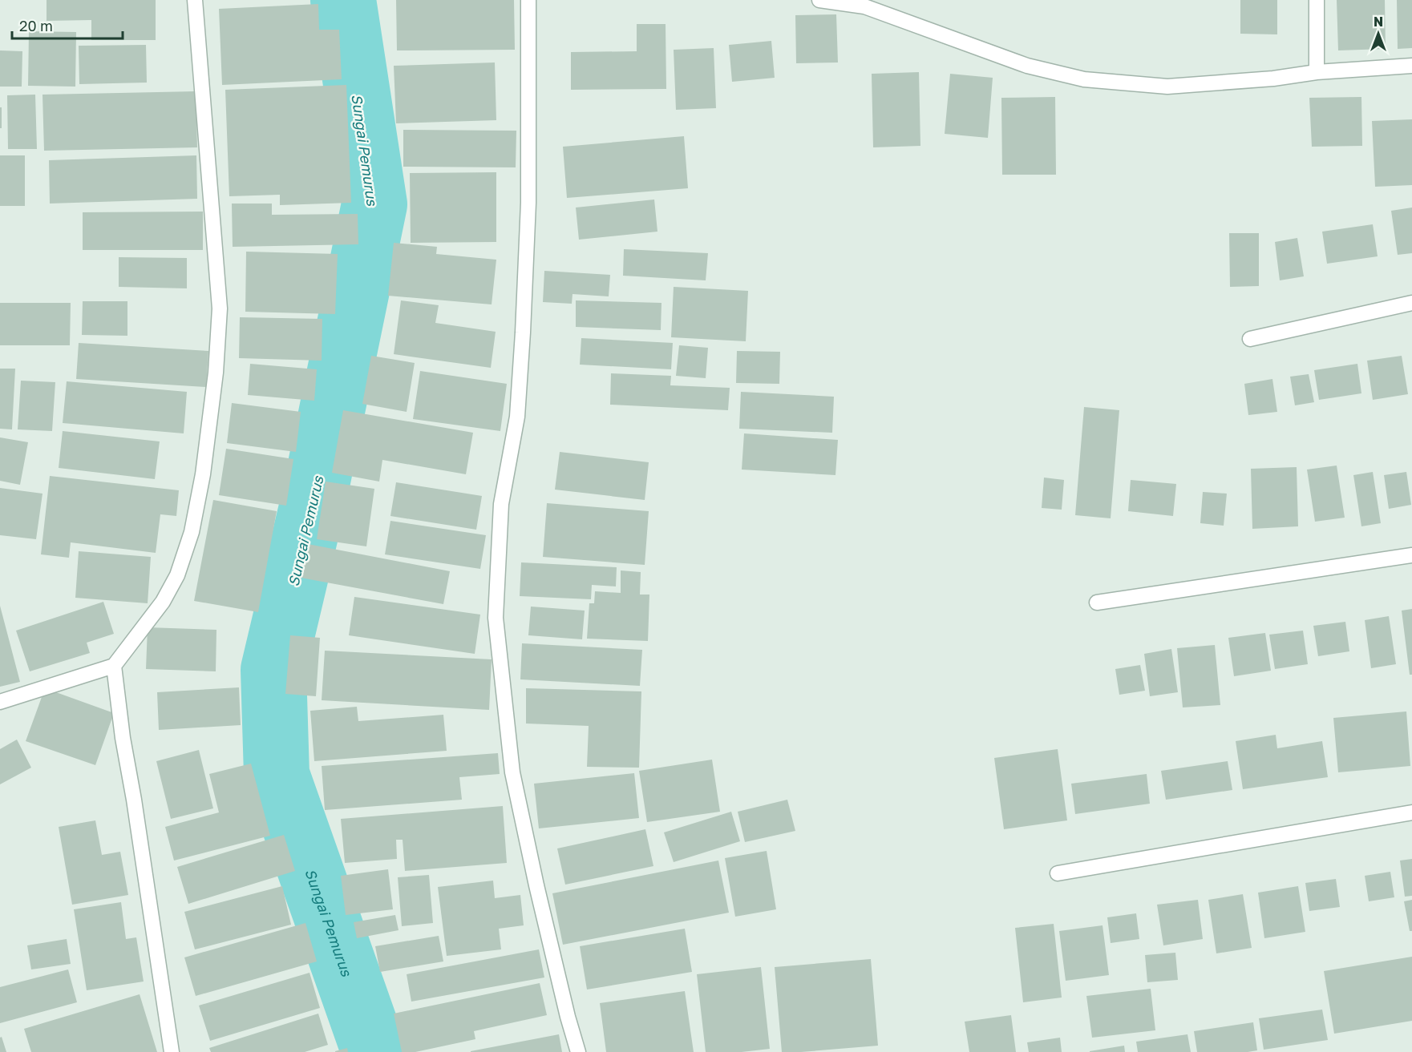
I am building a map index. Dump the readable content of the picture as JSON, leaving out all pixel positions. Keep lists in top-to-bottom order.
{
  "water": ["Sungai Pemurus"],
  "scale_bar": "20 m",
  "north": "top"
}
